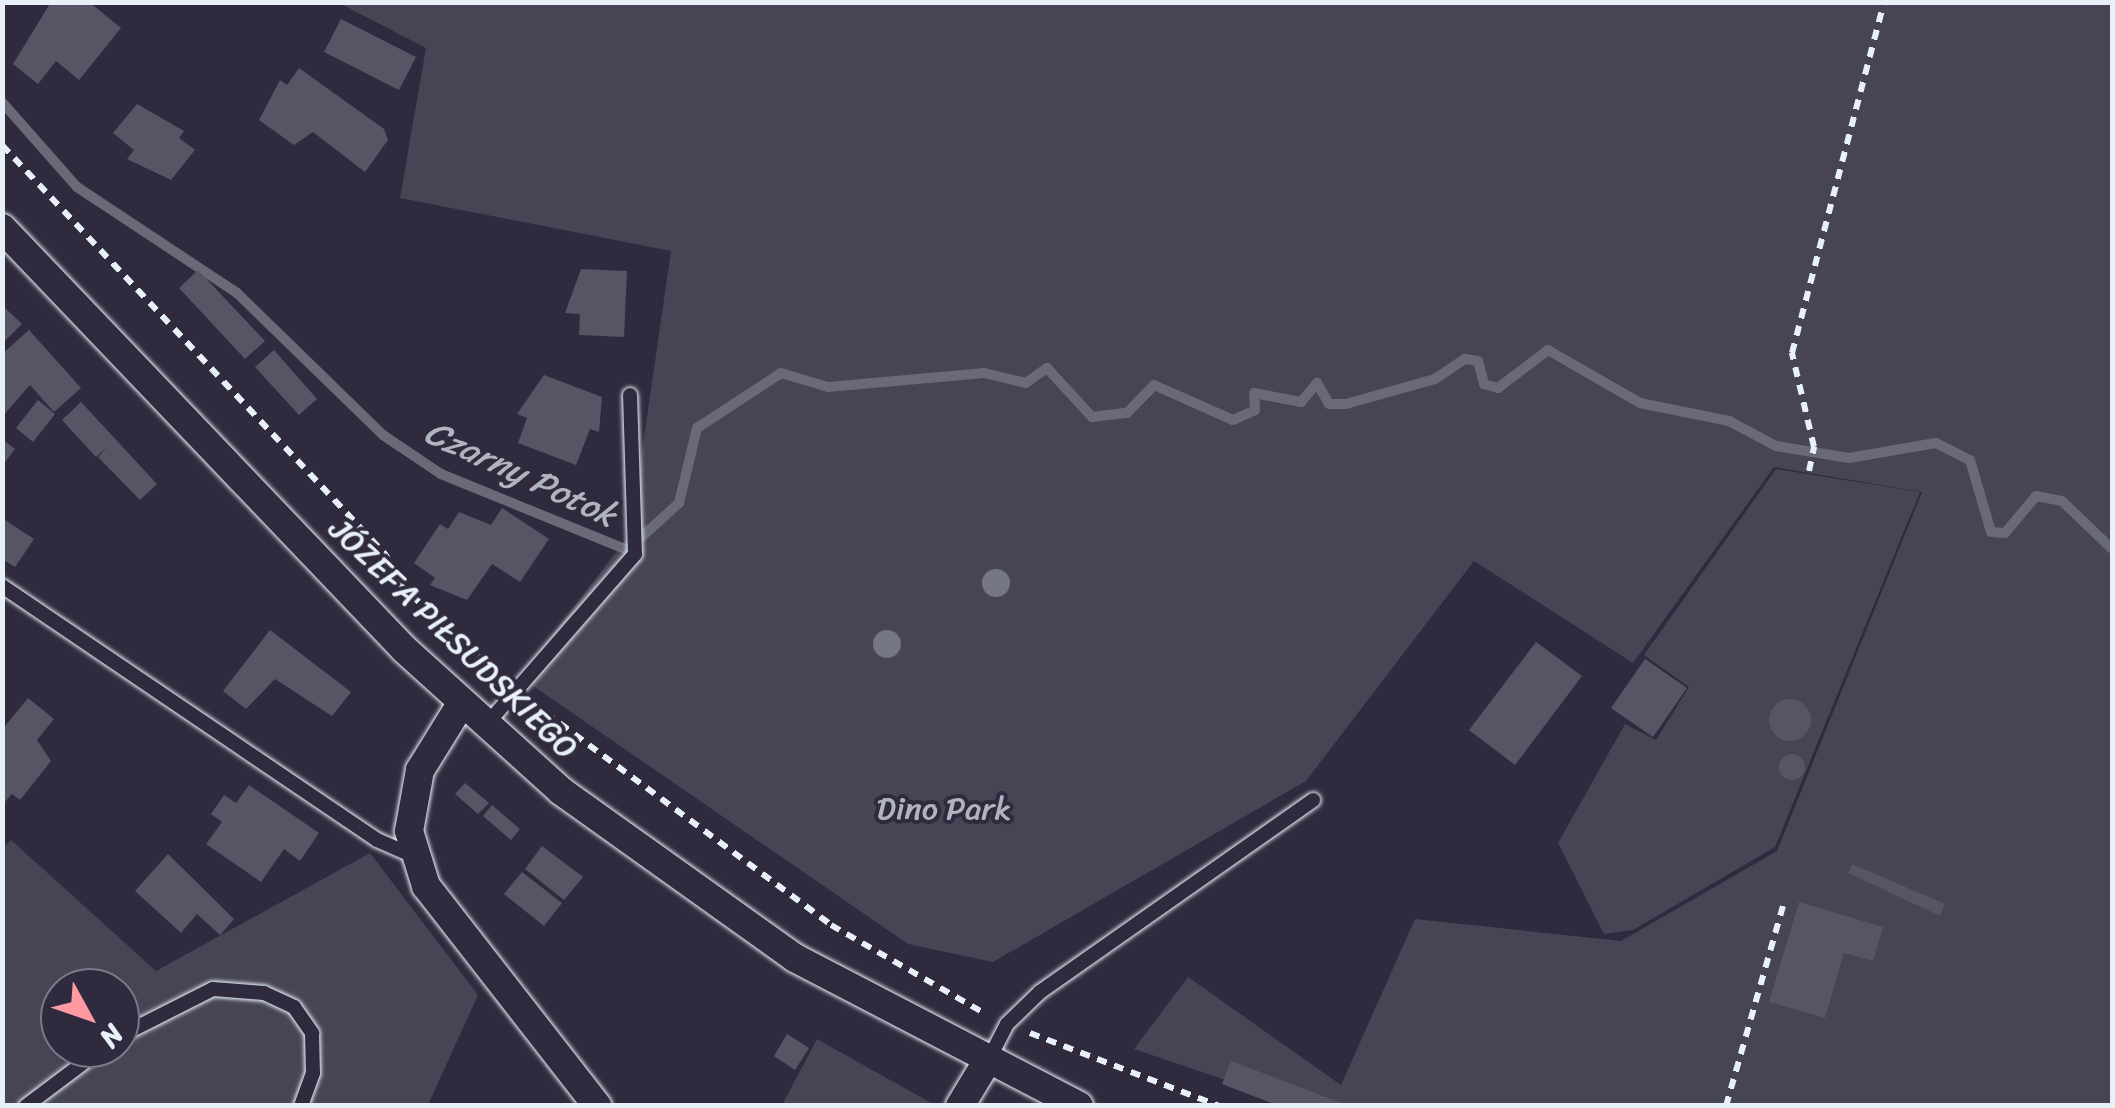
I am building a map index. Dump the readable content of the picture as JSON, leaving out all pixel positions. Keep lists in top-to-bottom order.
{
  "streets": {
    "street": ["JÓZEFA PIŁSUDSKIEGO"]
  },
  "water": ["Czarny Potok"],
  "parks": ["Dino Park"],
  "north": "bottom right"
}
